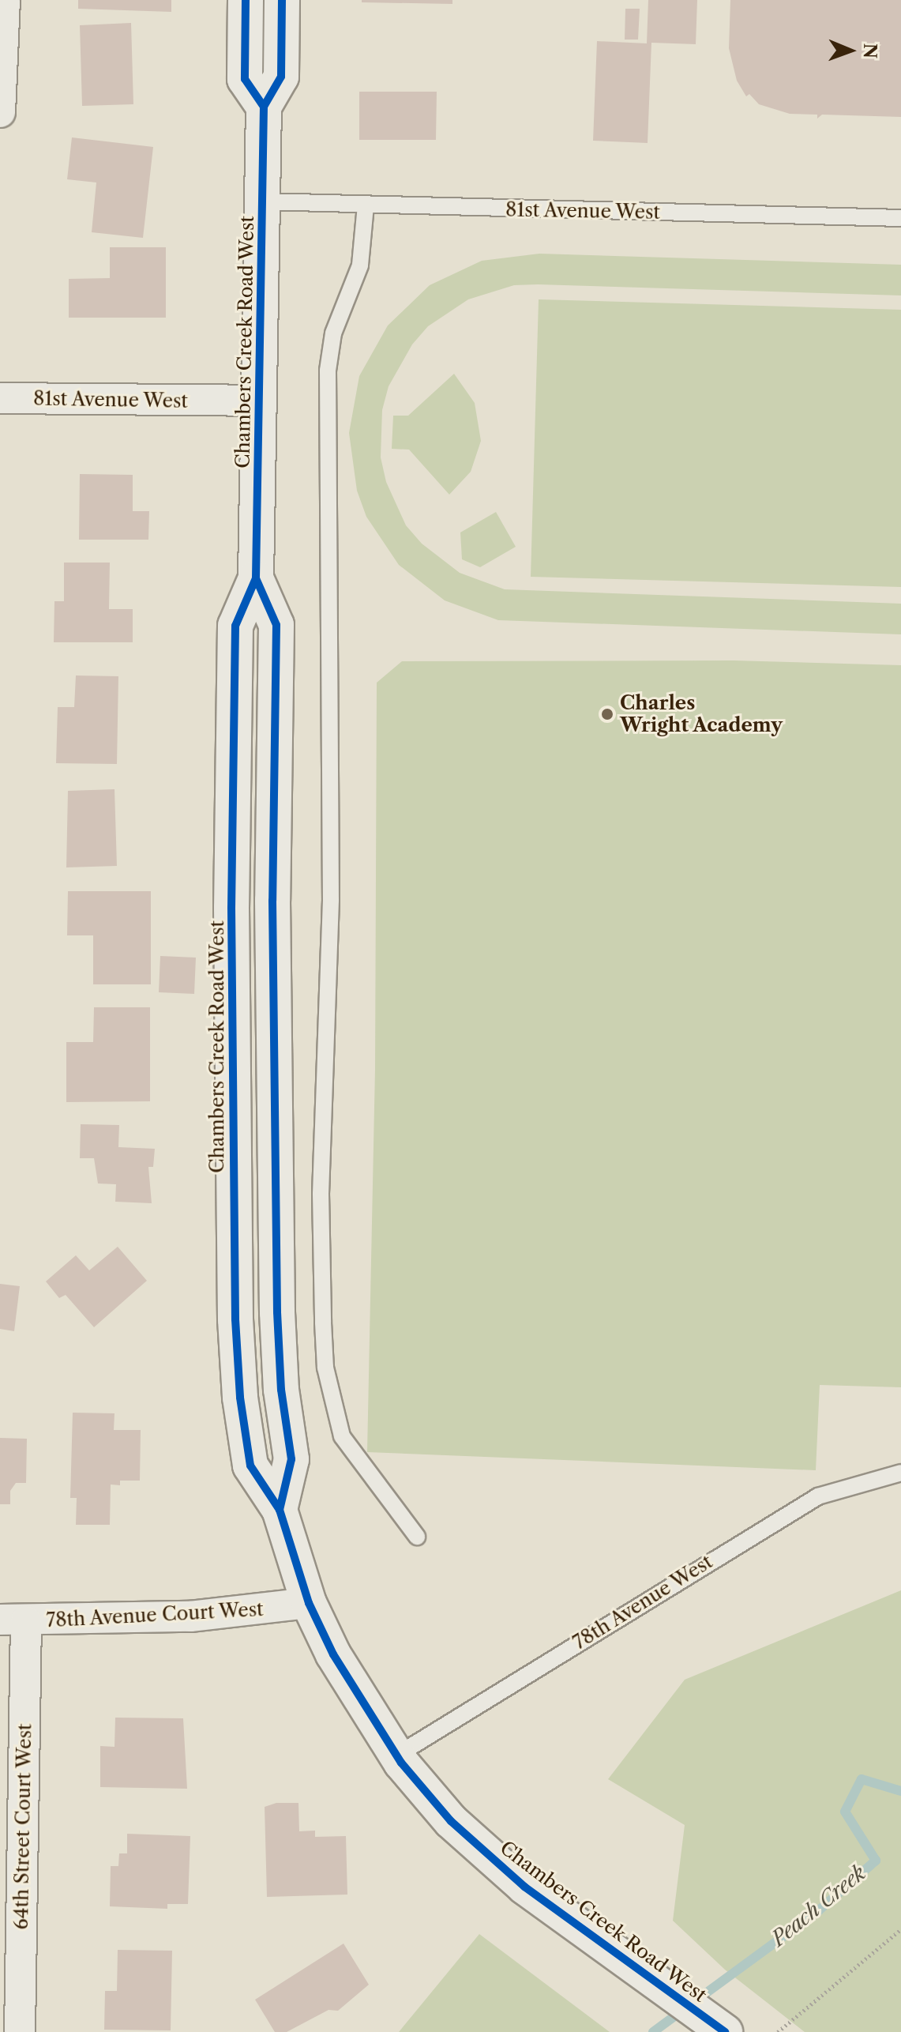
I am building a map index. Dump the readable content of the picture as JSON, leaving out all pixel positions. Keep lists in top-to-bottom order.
{
  "streets": {
    "street": [
      "81st Avenue West",
      "Chambers Creek Road West",
      "78th Avenue Court West",
      "64th Street Court West"
    ],
    "lane": ["78th Avenue West"]
  },
  "crossings": [
    ["81st Avenue West", "Chambers Creek Road West"],
    ["Chambers Creek Road West", "78th Avenue West"],
    ["Chambers Creek Road West", "78th Avenue Court West"],
    ["78th Avenue Court West", "64th Street Court West"]
  ],
  "water": ["Peach Creek"],
  "places": ["Charles Wright Academy"],
  "north": "right"
}
